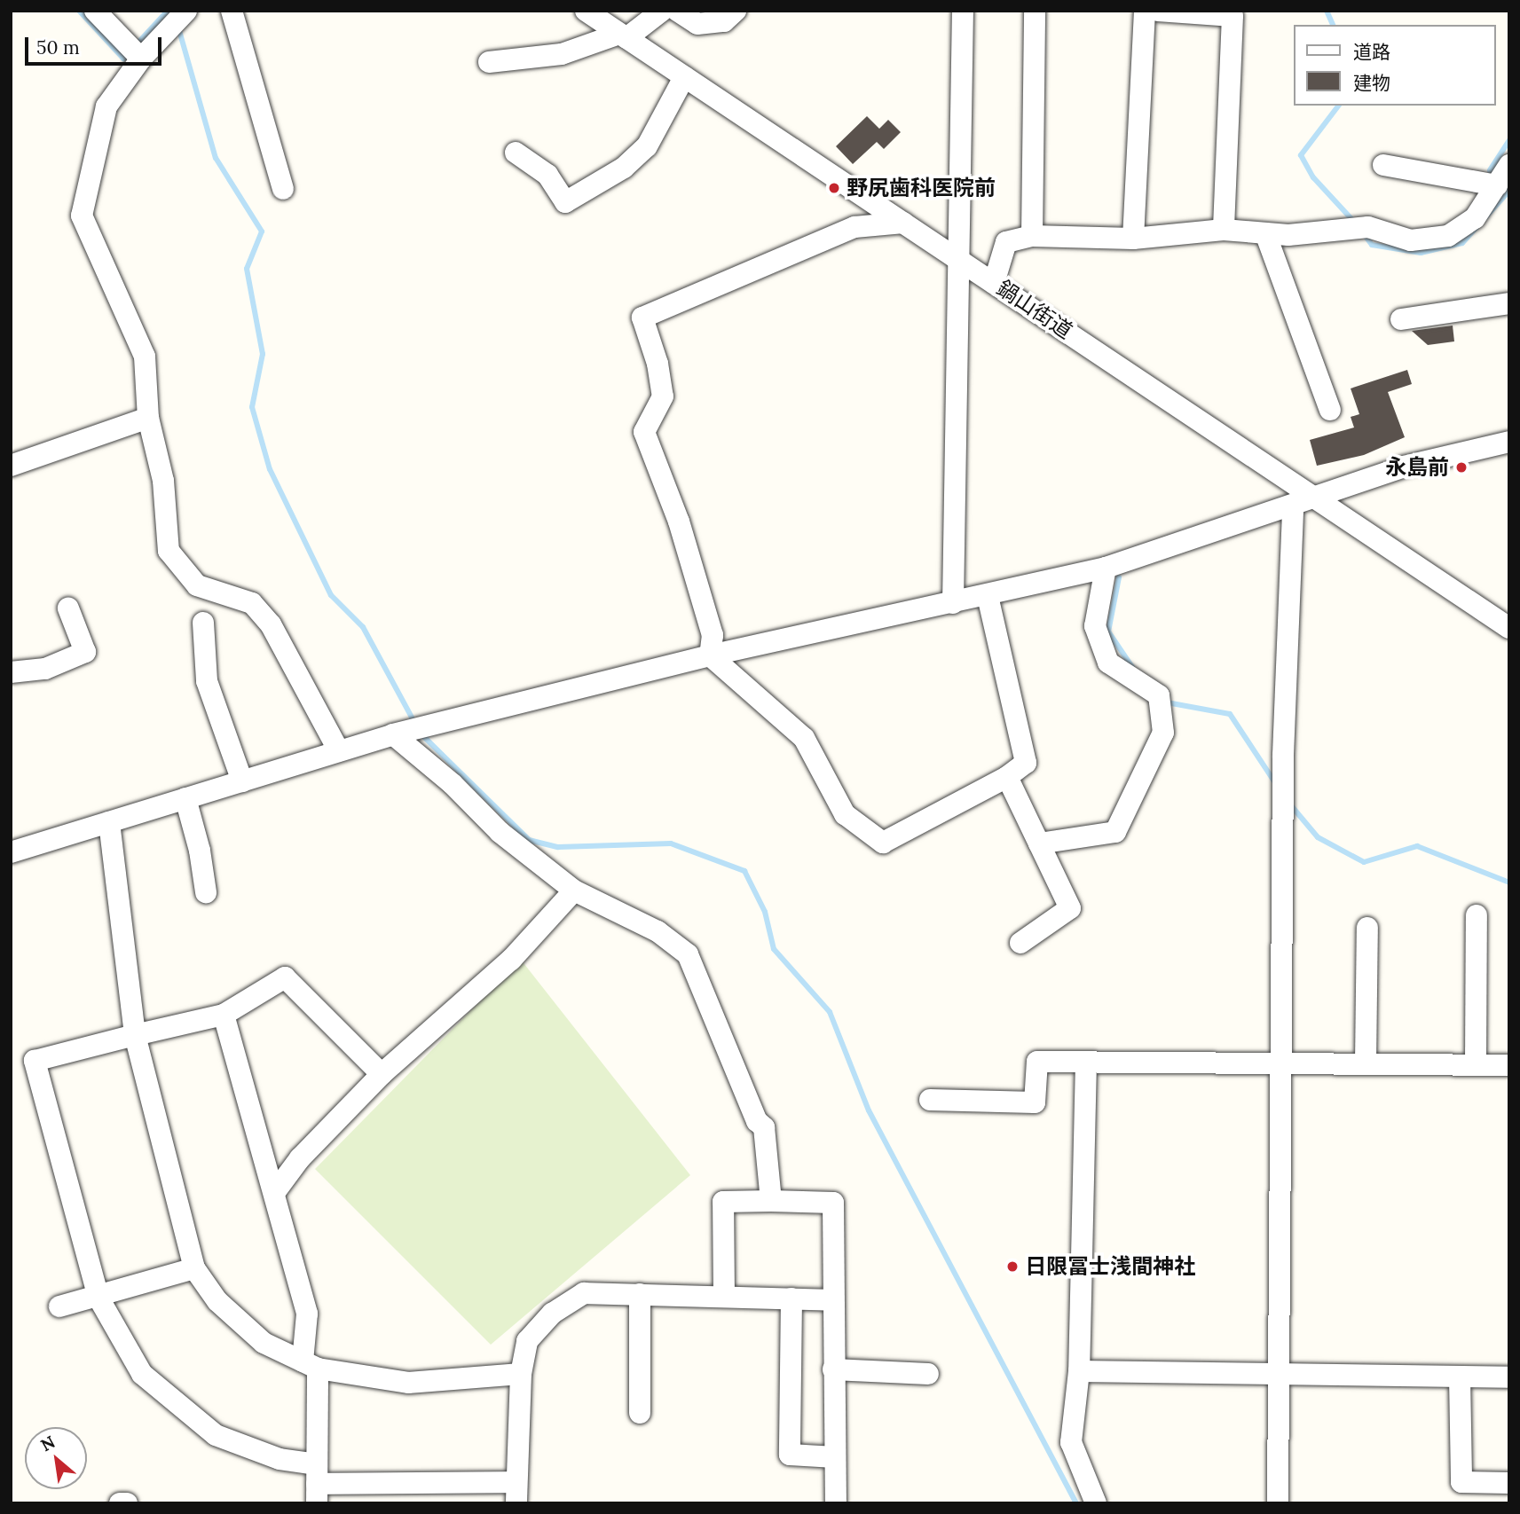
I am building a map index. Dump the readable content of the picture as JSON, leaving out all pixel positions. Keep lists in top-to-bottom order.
{
  "streets": {
    "street": ["鍋山街道"]
  },
  "places": ["野尻歯科医院前", "永島前", "日限冨士浅間神社"],
  "legend": ["道路", "建物"],
  "scale_bar": "50 m",
  "north": "top left"
}
